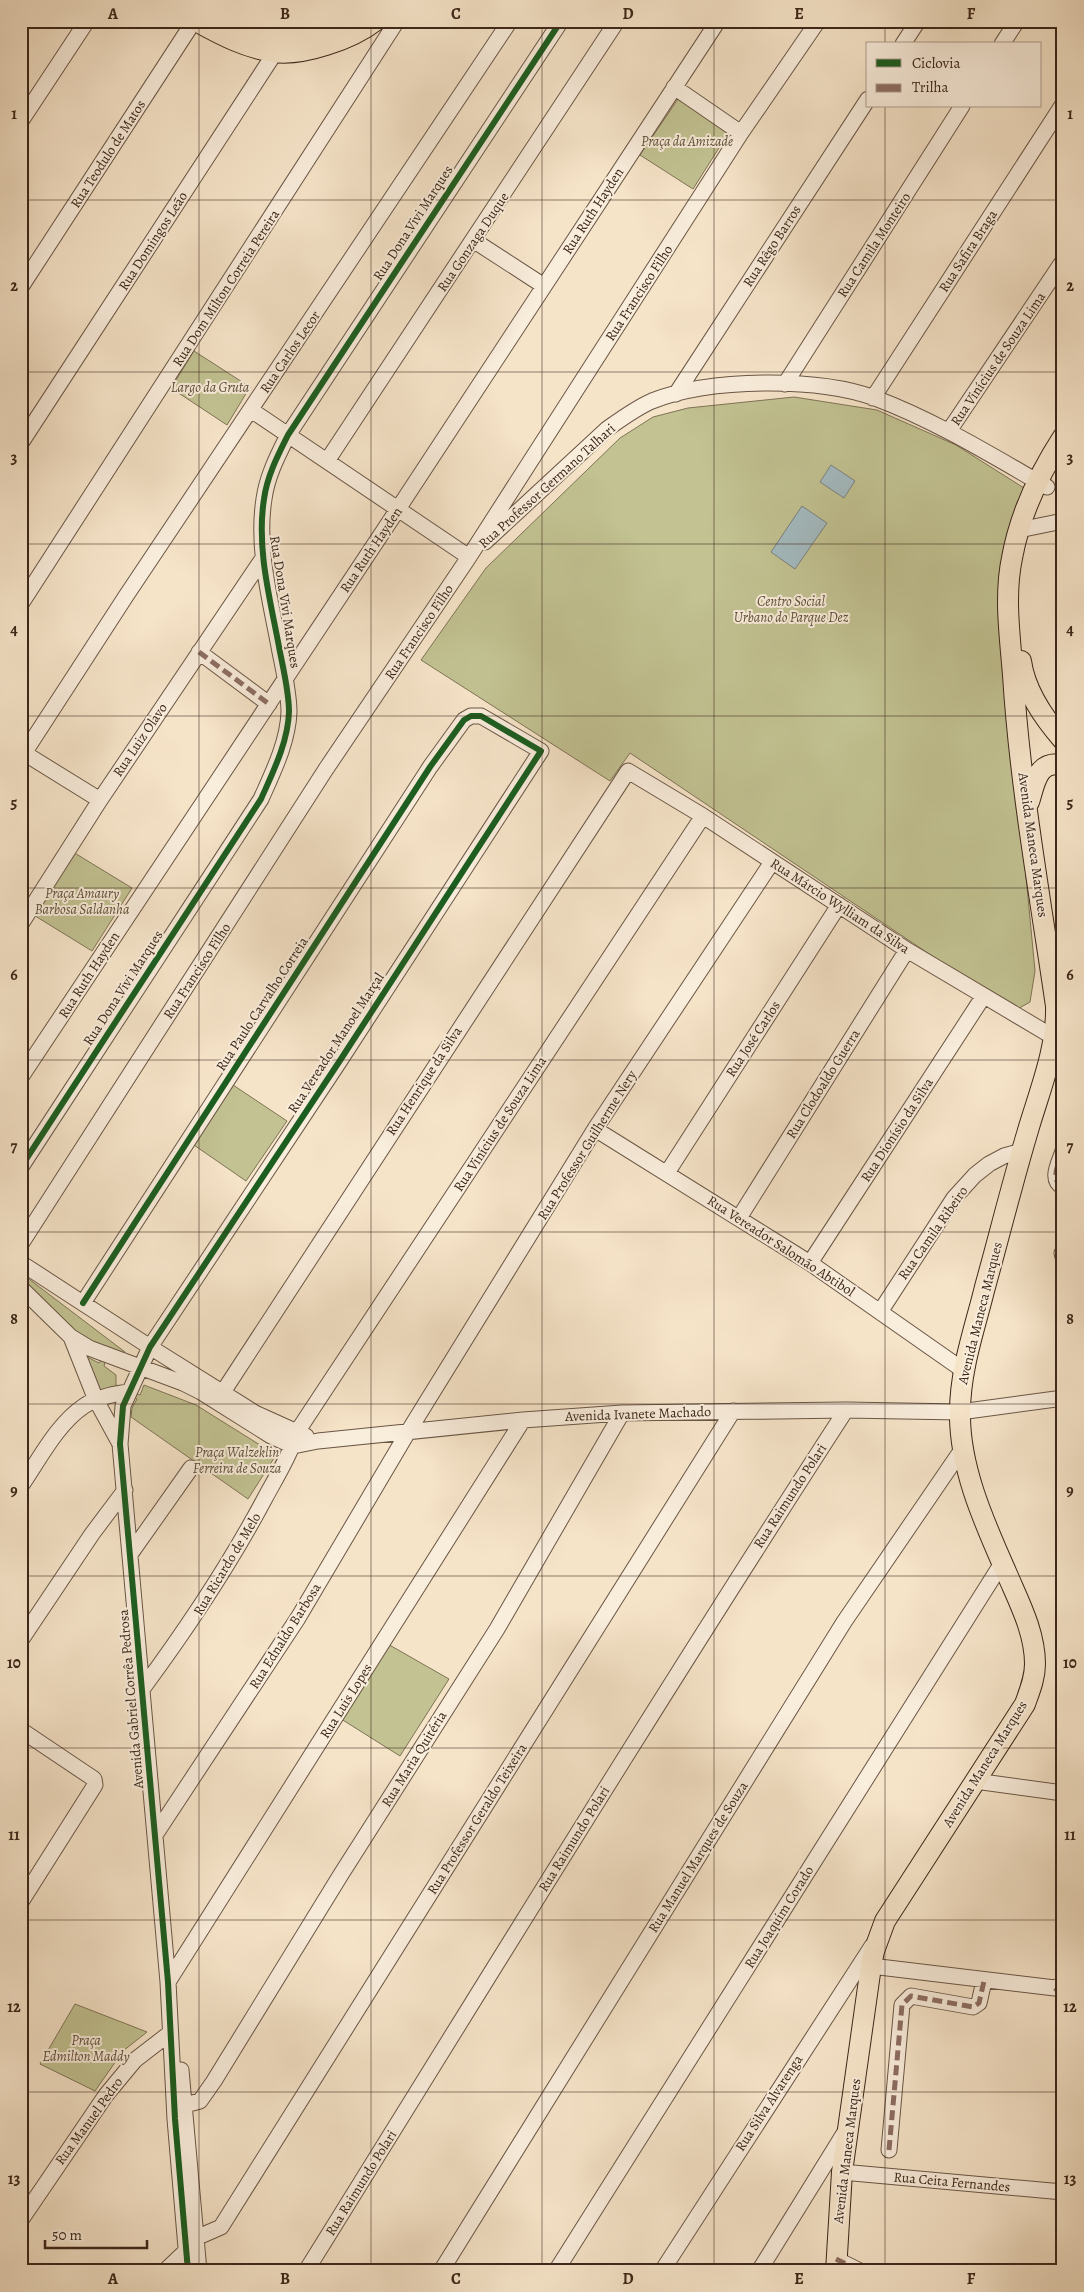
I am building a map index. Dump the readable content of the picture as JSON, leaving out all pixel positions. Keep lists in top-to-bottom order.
{
  "streets": {
    "main road": ["Avenida Maneca Marques"],
    "street": [
      "Rua Teodulo de Matos",
      "Rua Ruth Hayden",
      "Rua Dona Vivi Marques",
      "Rua Domingos Leão",
      "Rua Gonzaga Duque",
      "Rua Camila Monteiro",
      "Rua Rêgo Barros",
      "Rua Safira Braga",
      "Rua Dom Milton Correia Pereira",
      "Rua Francisco Filho",
      "Rua Carlos Lecor",
      "Rua Vinícius de Souza Lima",
      "Rua Professor Germano Talhari",
      "Rua Luiz Olavo",
      "Rua Márcio Wylliam da Silva",
      "Rua Paulo Carvalho Correia",
      "Rua José Carlos",
      "Rua Vereador Manoel Marçal",
      "Rua Henrique da Silva",
      "Rua Clodoaldo Guerra",
      "Rua Dionísio da Silva",
      "Rua Professor Guilherme Nery",
      "Rua Camila Ribeiro",
      "Rua Vereador Salomão Abtibol",
      "Avenida Ivanete Machado",
      "Rua Raimundo Polari",
      "Rua Ricardo de Melo",
      "Rua Ednaldo Barbosa",
      "Avenida Gabriel Corrêa Pedrosa",
      "Rua Luis Lopes",
      "Rua Maria Quitéria",
      "Rua Professor Geraldo Teixeira",
      "Rua Manuel Marques de Souza",
      "Rua Joaquim Corado",
      "Rua Silva Alvarenga",
      "Rua Manuel Pedro",
      "Rua Ceita Fernandes"
    ]
  },
  "crossings": [
    ["Rua Ruth Hayden", "Rua Dona Vivi Marques"],
    ["Rua Dona Vivi Marques", "Rua Luiz Olavo"],
    ["Rua Camila Monteiro", "Rua Professor Germano Talhari"],
    ["Rua Rêgo Barros", "Rua Professor Germano Talhari"],
    ["Rua Safira Braga", "Rua Professor Germano Talhari"],
    ["Rua Francisco Filho", "Rua Professor Germano Talhari"],
    ["Rua Vinícius de Souza Lima", "Rua Professor Germano Talhari"],
    ["Rua Vinícius de Souza Lima", "Rua Márcio Wylliam da Silva"],
    ["Rua Vinícius de Souza Lima", "Avenida Ivanete Machado"],
    ["Rua Vinícius de Souza Lima", "Rua Ricardo de Melo"],
    ["Rua Professor Germano Talhari", "Avenida Maneca Marques"],
    ["Avenida Maneca Marques", "Rua Márcio Wylliam da Silva"],
    ["Avenida Maneca Marques", "Rua Camila Ribeiro"],
    ["Avenida Maneca Marques", "Rua Vereador Salomão Abtibol"],
    ["Avenida Maneca Marques", "Avenida Ivanete Machado"],
    ["Avenida Maneca Marques", "Rua Manuel Marques de Souza"],
    ["Avenida Maneca Marques", "Rua Joaquim Corado"],
    ["Avenida Maneca Marques", "Rua Silva Alvarenga"],
    ["Avenida Maneca Marques", "Rua Ceita Fernandes"],
    ["Rua Márcio Wylliam da Silva", "Rua José Carlos"],
    ["Rua Márcio Wylliam da Silva", "Rua Henrique da Silva"],
    ["Rua Márcio Wylliam da Silva", "Rua Clodoaldo Guerra"],
    ["Rua Márcio Wylliam da Silva", "Rua Dionísio da Silva"],
    ["Rua Márcio Wylliam da Silva", "Rua Professor Guilherme Nery"],
    ["Rua Paulo Carvalho Correia", "Rua Vereador Manoel Marçal"],
    ["Rua Paulo Carvalho Correia", "Avenida Ivanete Machado"],
    ["Rua José Carlos", "Rua Vereador Salomão Abtibol"],
    ["Rua Vereador Manoel Marçal", "Avenida Ivanete Machado"],
    ["Rua Vereador Manoel Marçal", "Avenida Gabriel Corrêa Pedrosa"],
    ["Rua Henrique da Silva", "Avenida Ivanete Machado"],
    ["Rua Clodoaldo Guerra", "Rua Vereador Salomão Abtibol"],
    ["Rua Dionísio da Silva", "Rua Vereador Salomão Abtibol"],
    ["Rua Professor Guilherme Nery", "Rua Vereador Salomão Abtibol"],
    ["Rua Professor Guilherme Nery", "Avenida Ivanete Machado"],
    ["Rua Professor Guilherme Nery", "Rua Ednaldo Barbosa"],
    ["Rua Camila Ribeiro", "Rua Vereador Salomão Abtibol"],
    ["Avenida Ivanete Machado", "Rua Raimundo Polari"],
    ["Avenida Ivanete Machado", "Rua Ricardo de Melo"],
    ["Avenida Ivanete Machado", "Rua Ednaldo Barbosa"],
    ["Avenida Ivanete Machado", "Avenida Gabriel Corrêa Pedrosa"],
    ["Avenida Ivanete Machado", "Rua Luis Lopes"],
    ["Avenida Ivanete Machado", "Rua Maria Quitéria"],
    ["Avenida Ivanete Machado", "Rua Professor Geraldo Teixeira"],
    ["Rua Ricardo de Melo", "Avenida Gabriel Corrêa Pedrosa"],
    ["Rua Ednaldo Barbosa", "Avenida Gabriel Corrêa Pedrosa"],
    ["Avenida Gabriel Corrêa Pedrosa", "Rua Luis Lopes"],
    ["Avenida Gabriel Corrêa Pedrosa", "Rua Maria Quitéria"],
    ["Avenida Gabriel Corrêa Pedrosa", "Rua Professor Geraldo Teixeira"],
    ["Avenida Gabriel Corrêa Pedrosa", "Rua Manuel Pedro"]
  ],
  "parks": [
    "Praça da Amizade",
    "Largo da Gruta",
    "Centro Social Urbano do Parque Dez",
    "Praça Amaury Barbosa Saldanha",
    "Praça Walzeklin Ferreira de Souza",
    "Praça Edmilton Maddy"
  ],
  "legend": ["Ciclovia", "Trilha"],
  "scale_bar": "50 m",
  "grid": {
    "columns": [
      "A",
      "B",
      "C",
      "D",
      "E",
      "F"
    ],
    "rows": [
      "1",
      "2",
      "3",
      "4",
      "5",
      "6",
      "7",
      "8",
      "9",
      "10",
      "11",
      "12",
      "13"
    ]
  }
}
